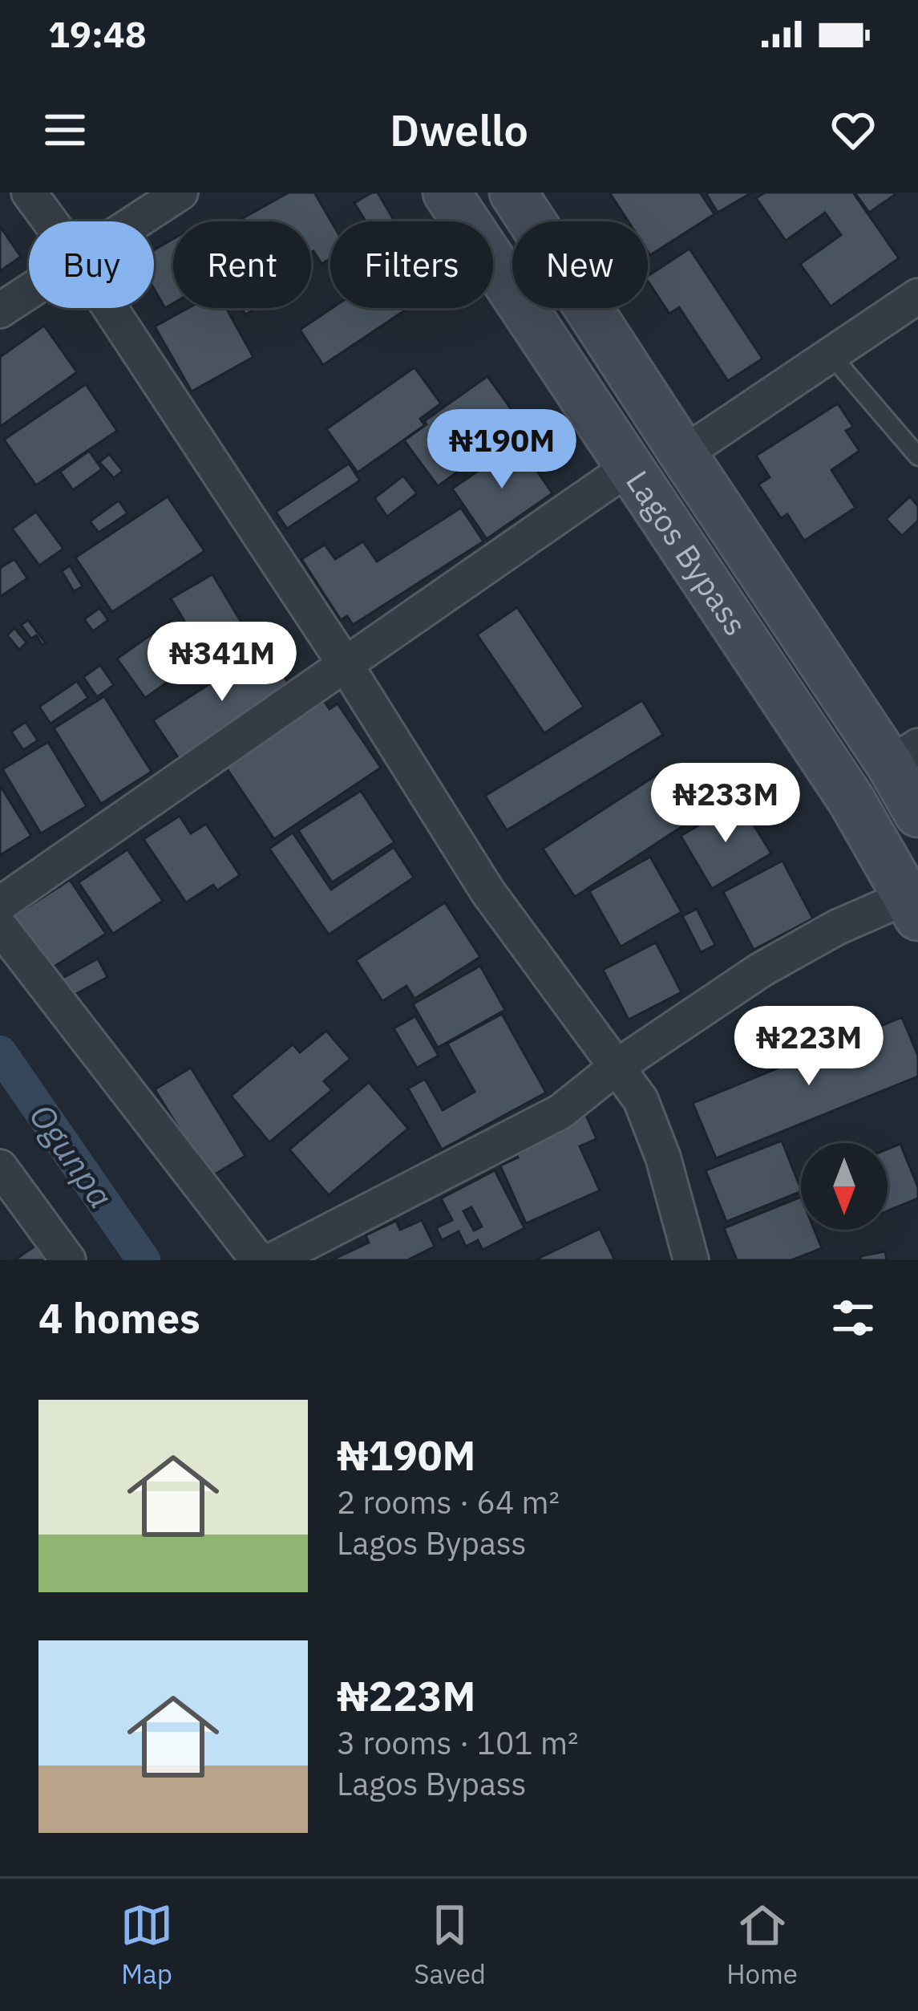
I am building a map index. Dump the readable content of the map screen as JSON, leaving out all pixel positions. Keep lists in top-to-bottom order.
{
  "streets": {
    "main road": ["Lagos Bypass"]
  },
  "water": ["Ogunpa"],
  "north": "bottom",
  "page": {
    "status": "19:48",
    "header": "Dwello",
    "chip": [
      "Buy",
      "Rent",
      "Filters",
      "New"
    ],
    "price": [
      "₦190M",
      "₦341M",
      "₦233M",
      "₦223M"
    ],
    "heading": "4 homes",
    "list": [
      {
        "name": "₦190M",
        "note": "2 rooms · 64 m² · Lagos Bypass"
      },
      {
        "name": "₦223M",
        "note": "3 rooms · 101 m² · Lagos Bypass"
      }
    ],
    "tabs": ["Map", "Saved", "Home"]
  }
}
